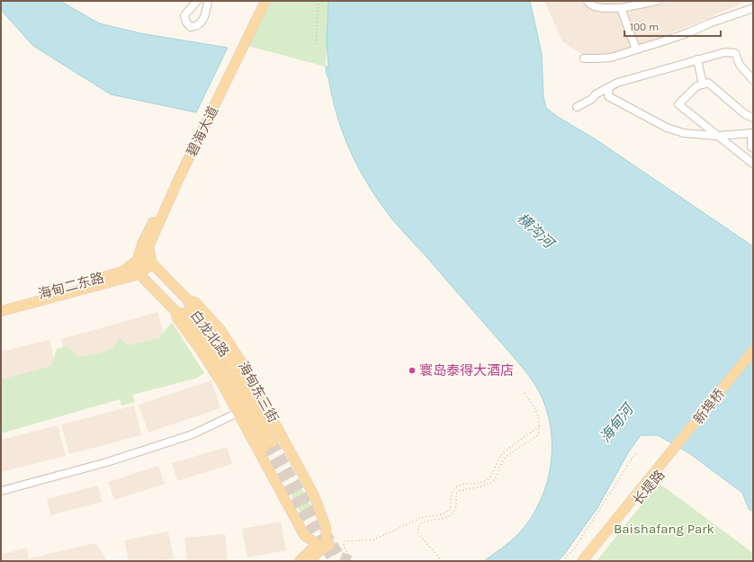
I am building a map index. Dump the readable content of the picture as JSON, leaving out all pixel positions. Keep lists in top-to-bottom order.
{
  "streets": {
    "main road": [
      "碧海大道",
      "海甸二东路",
      "白龙北路",
      "海甸东三街",
      "新埠桥",
      "长堤路"
    ]
  },
  "crossings": [
    ["碧海大道", "海甸二东路"],
    ["碧海大道", "海甸东三街"],
    ["海甸二东路", "海甸东三街"],
    ["白龙北路", "海甸东三街"],
    ["新埠桥", "长堤路"]
  ],
  "water": ["横沟河", "海甸河"],
  "parks": ["Baishafang Park"],
  "places": ["寰岛泰得大酒店"],
  "scale_bar": "100 m"
}
